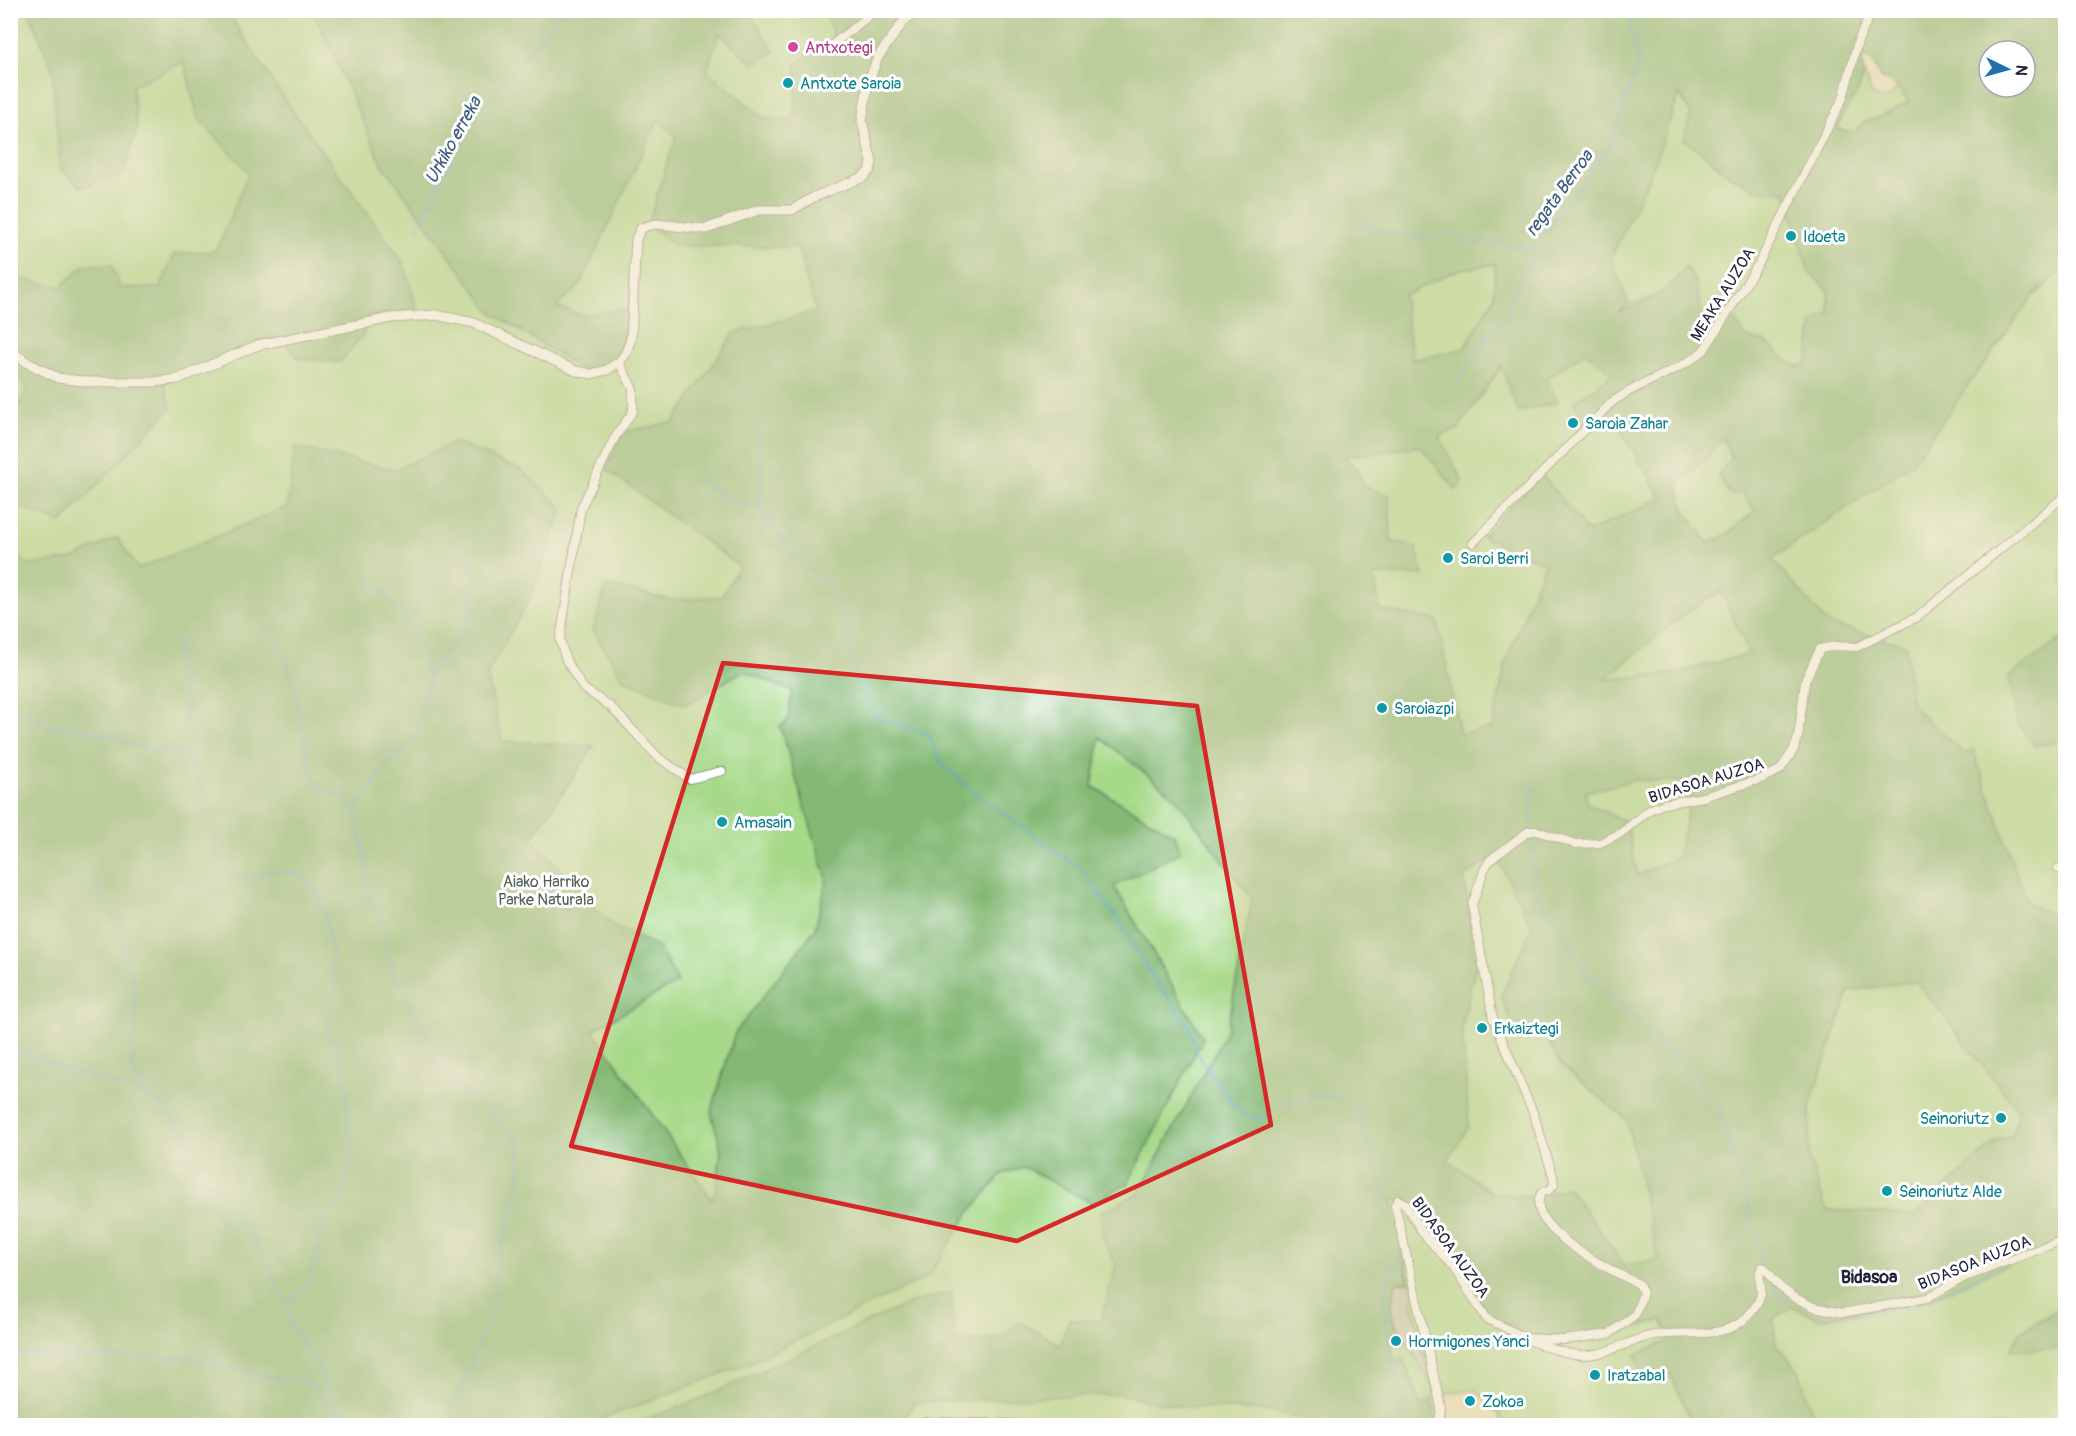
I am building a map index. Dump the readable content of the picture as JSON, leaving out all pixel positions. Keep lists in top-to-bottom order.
{
  "streets": {
    "street": ["MEAKA AUZOA", "BIDASOA AUZOA"]
  },
  "districts": ["Bidasoa"],
  "water": ["Urkiko erreka", "regata Berroa"],
  "parks": ["Aiako Harriko Parke Naturala"],
  "places": [
    "Antxotegi",
    "Antxote Saroia",
    "Idoeta",
    "Saroia Zahar",
    "Saroi Berri",
    "Saroiazpi",
    "Amasain",
    "Erkaiztegi",
    "Seinoriutz",
    "Seinoriutz Alde",
    "Hormigones Yanci",
    "Iratzabal",
    "Zokoa"
  ],
  "north": "right"
}
